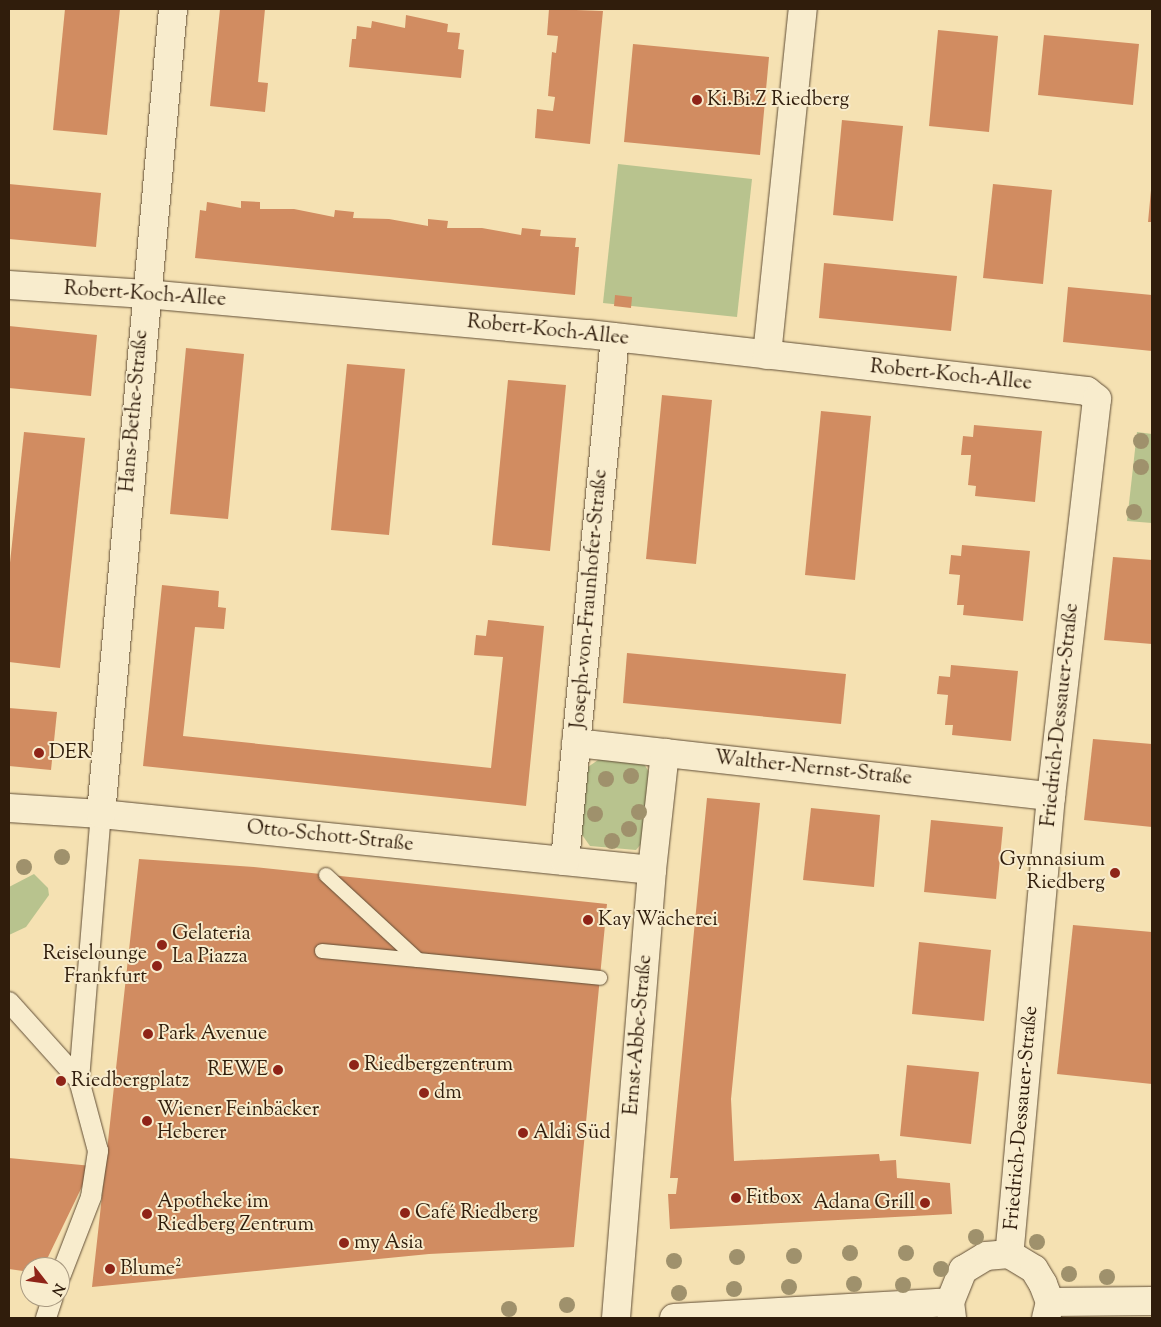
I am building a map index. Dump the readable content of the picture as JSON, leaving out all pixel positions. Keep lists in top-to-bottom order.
{
  "streets": {
    "street": [
      "Robert-Koch-Allee",
      "Hans-Bethe-Straße",
      "Joseph-von-Fraunhofer-Straße",
      "Friedrich-Dessauer-Straße",
      "Walther-Nernst-Straße",
      "Otto-Schott-Straße",
      "Ernst-Abbe-Straße"
    ]
  },
  "crossings": [
    ["Robert-Koch-Allee", "Hans-Bethe-Straße"],
    ["Robert-Koch-Allee", "Joseph-von-Fraunhofer-Straße"],
    ["Robert-Koch-Allee", "Friedrich-Dessauer-Straße"],
    ["Hans-Bethe-Straße", "Otto-Schott-Straße"],
    ["Joseph-von-Fraunhofer-Straße", "Walther-Nernst-Straße"],
    ["Joseph-von-Fraunhofer-Straße", "Otto-Schott-Straße"],
    ["Friedrich-Dessauer-Straße", "Walther-Nernst-Straße"],
    ["Walther-Nernst-Straße", "Ernst-Abbe-Straße"],
    ["Otto-Schott-Straße", "Ernst-Abbe-Straße"]
  ],
  "places": [
    "Ki.Bi.Z Riedberg",
    "DER",
    "Gymnasium Riedberg",
    "Kay Wächerei",
    "Gelateria La Piazza",
    "Reiselounge Frankfurt",
    "Park Avenue",
    "Riedbergzentrum",
    "REWE",
    "Riedbergplatz",
    "dm",
    "Wiener Feinbäcker Heberer",
    "Aldi Süd",
    "Fitbox",
    "Adana Grill",
    "Café Riedberg",
    "Apotheke im Riedberg Zentrum",
    "my Asia",
    "Blume²"
  ],
  "north": "bottom right"
}
